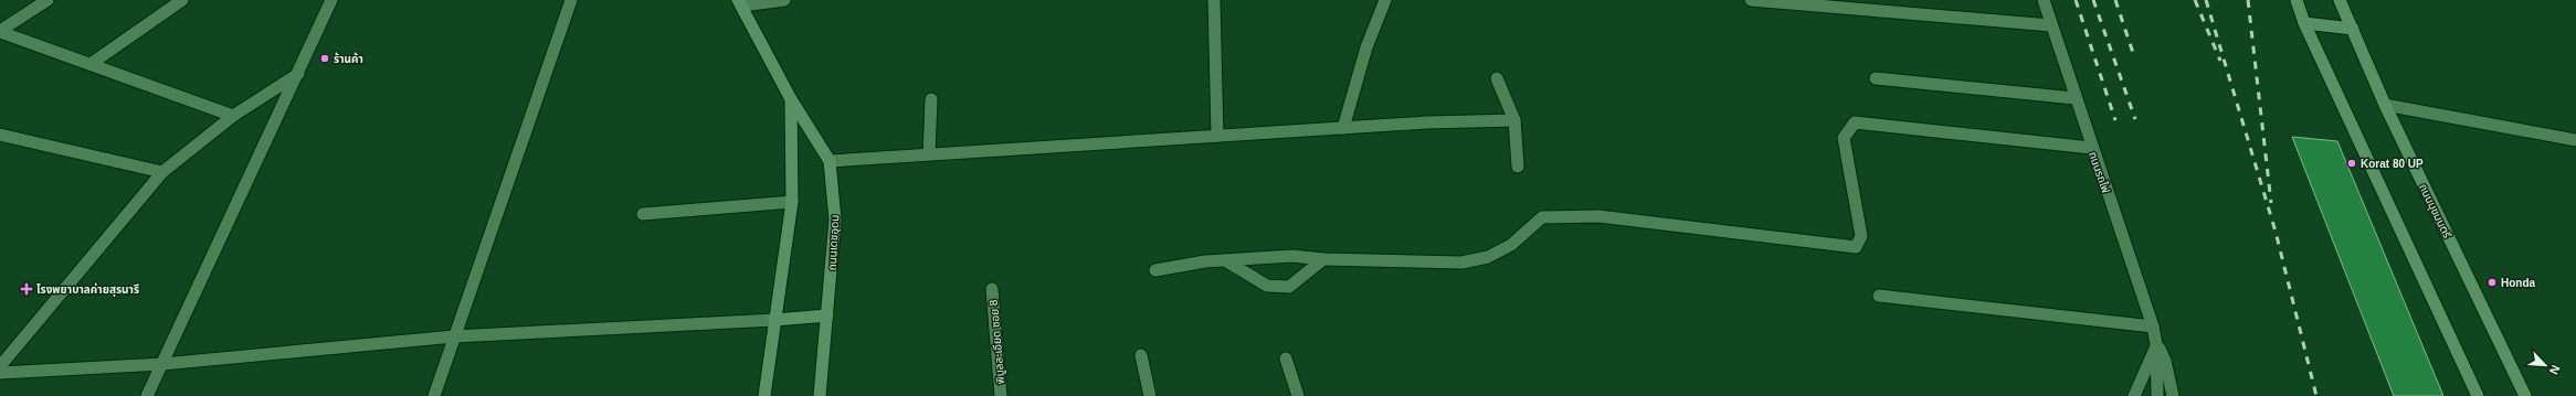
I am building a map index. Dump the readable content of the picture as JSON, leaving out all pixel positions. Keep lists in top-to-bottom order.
{
  "streets": {
    "main road": ["ถนนมุขมนตรี", "ถนนเดชอุดม"],
    "street": ["ถนนรถไฟ", "พิบูลละเอียด ซอย 8"]
  },
  "places": {
    "other": ["ร้านค้า", "Korat 80 UP", "Honda"],
    "health": ["โรงพยาบาลค่ายสุรนารี"]
  },
  "north": "bottom right"
}
